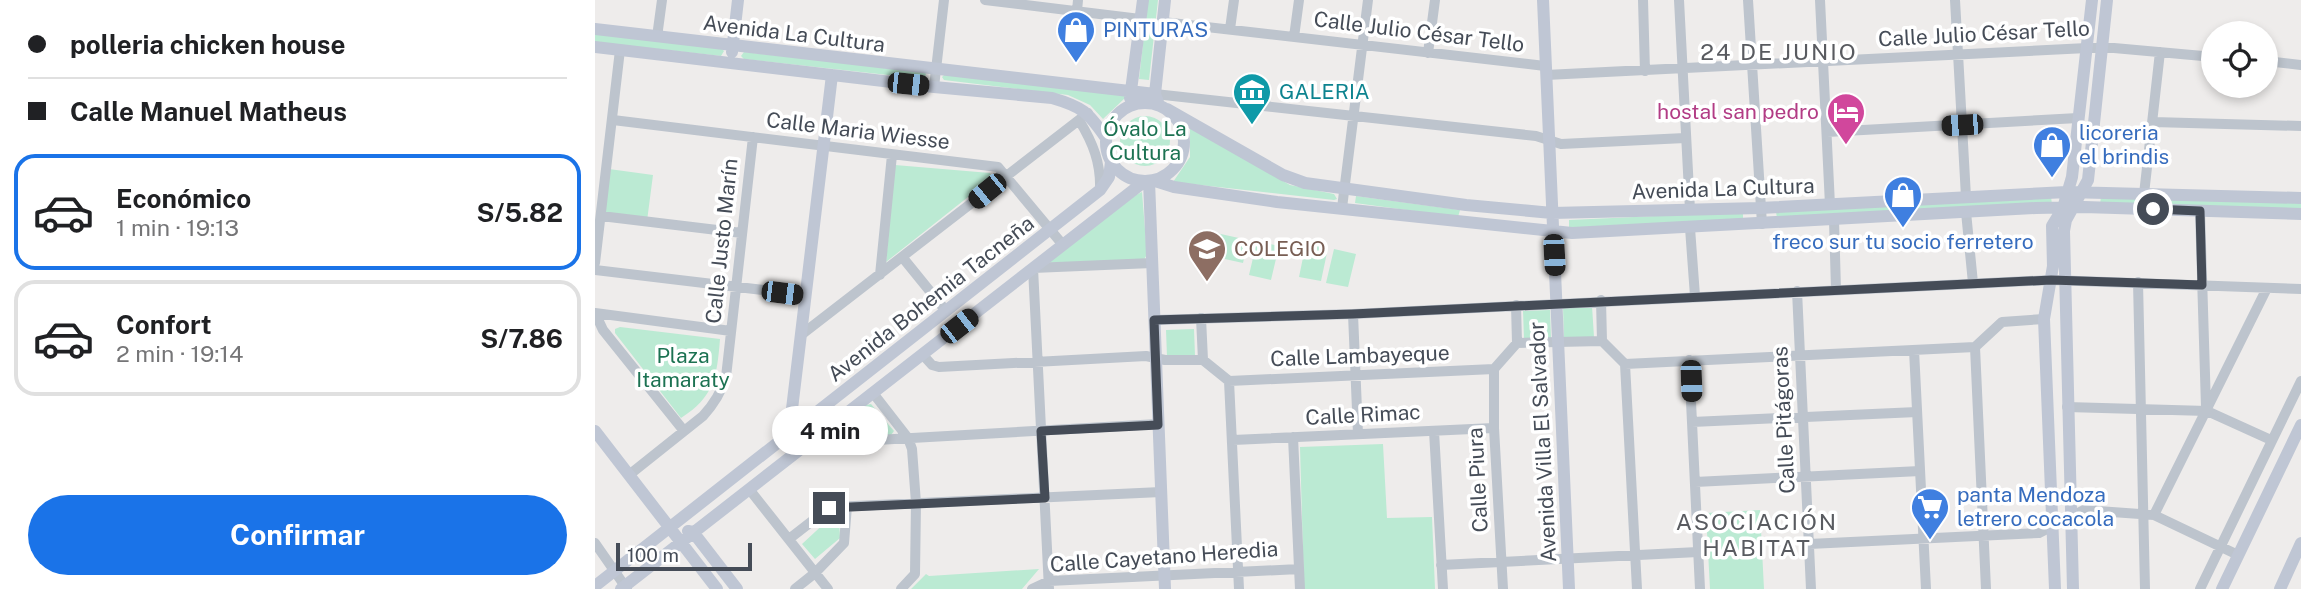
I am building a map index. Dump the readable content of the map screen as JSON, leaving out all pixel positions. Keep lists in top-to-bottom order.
{
  "streets": {
    "main road": ["Avenida La Cultura", "Avenida Bohemia Tacneña", "Avenida Villa El Salvador"],
    "street": [
      "Calle Julio César Tello",
      "Calle Maria Wiesse",
      "Calle Justo Marín",
      "Calle Lambayeque",
      "Calle Rimac",
      "Calle Pitágoras",
      "Calle Piura",
      "Calle Cayetano Heredia"
    ]
  },
  "crossings": [
    ["Calle Julio César Tello", "Avenida Villa El Salvador"],
    ["Avenida La Cultura", "Avenida Bohemia Tacneña"],
    ["Avenida La Cultura", "Avenida Villa El Salvador"],
    ["Calle Maria Wiesse", "Calle Justo Marín"],
    ["Calle Lambayeque", "Calle Piura"],
    ["Calle Rimac", "Calle Piura"]
  ],
  "districts": ["24 DE JUNIO", "ASOCIACIÓN HABITAT"],
  "parks": ["Óvalo La Cultura", "Plaza Itamaraty"],
  "places": {
    "shop": ["PINTURAS", "licoreria el brindis", "freco sur tu socio ferretero"],
    "museum": ["GALERIA"],
    "hotel": ["hostal san pedro"],
    "school or university": ["COLEGIO"],
    "supermarket": ["panta Mendoza letrero cocacola"]
  },
  "scale_bar": "100 m",
  "page": {
    "banner": ["polleria chicken house", "Calle Manuel Matheus"],
    "list": [
      {
        "name": "Económico",
        "note": "1 min · 19:13",
        "value": "S/5.82"
      },
      {
        "name": "Confort",
        "note": "2 min · 19:14",
        "value": "S/7.86"
      }
    ],
    "bubble": "4 min",
    "buttons": "Confirmar",
    "scale": "100 m"
  }
}
